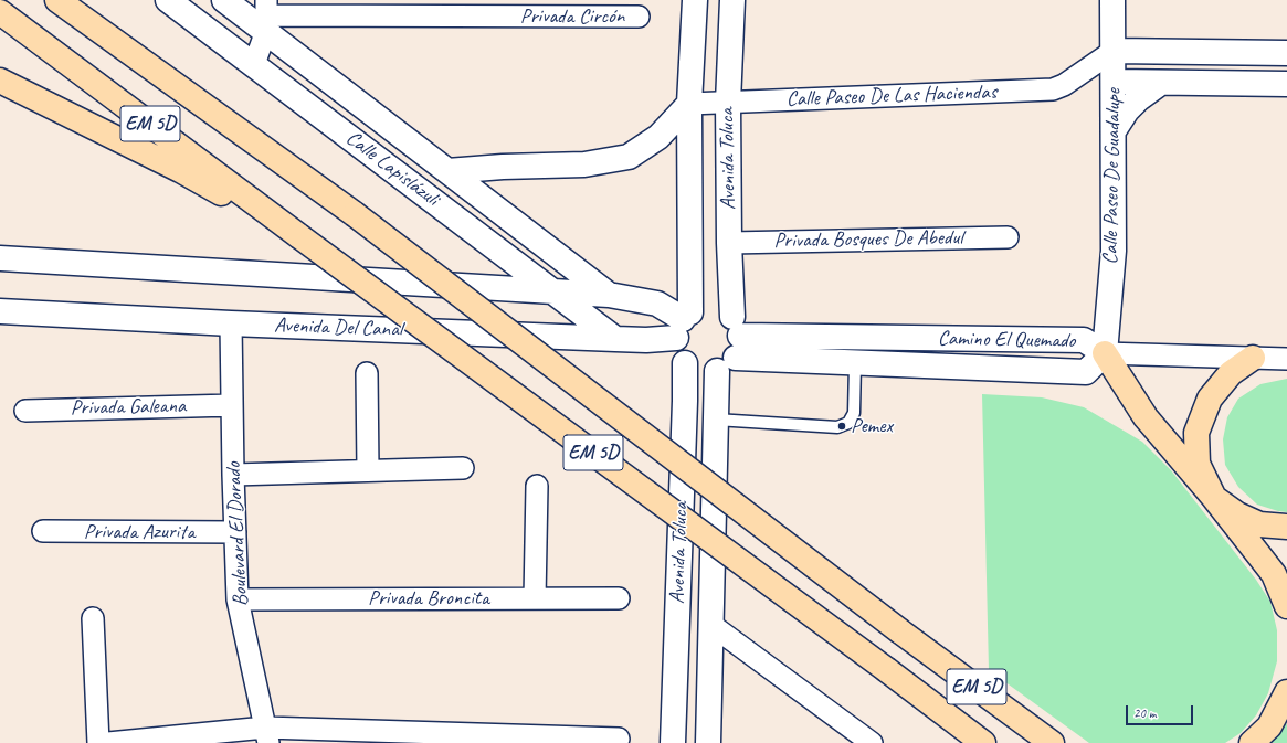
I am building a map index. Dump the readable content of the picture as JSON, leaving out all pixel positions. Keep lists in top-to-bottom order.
{
  "streets": {
    "highway": ["EM 5D"],
    "street": [
      "Privada Circón",
      "Calle Paseo De Las Haciendas",
      "Avenida Toluca",
      "Calle Lapislázuli",
      "Calle Paseo De Guadalupe",
      "Privada Bosques De Abedul",
      "Avenida Del Canal",
      "Camino El Quemado",
      "Privada Galeana",
      "Privada Azurita",
      "Boulevard El Dorado",
      "Privada Broncita"
    ]
  },
  "crossings": [
    ["Privada Circón", "Calle Lapislázuli"],
    ["Calle Paseo De Las Haciendas", "Avenida Toluca"],
    ["Calle Paseo De Las Haciendas", "Calle Paseo De Guadalupe"],
    ["Avenida Toluca", "Privada Bosques De Abedul"],
    ["Avenida Toluca", "Avenida Del Canal"],
    ["Avenida Toluca", "Camino El Quemado"],
    ["Calle Lapislázuli", "Avenida Del Canal"],
    ["Calle Paseo De Guadalupe", "Camino El Quemado"],
    ["Avenida Del Canal", "Camino El Quemado"],
    ["Avenida Del Canal", "Boulevard El Dorado"],
    ["Privada Galeana", "Boulevard El Dorado"],
    ["Privada Azurita", "Boulevard El Dorado"],
    ["Boulevard El Dorado", "Privada Broncita"]
  ],
  "places": ["Pemex"],
  "scale_bar": "20 m"
}
